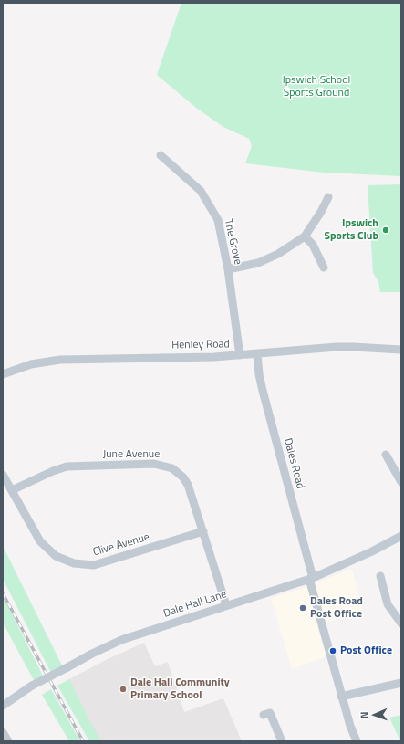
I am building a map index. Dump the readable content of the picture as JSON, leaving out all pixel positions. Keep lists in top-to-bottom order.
{
  "streets": {
    "street": [
      "The Grove",
      "Henley Road",
      "June Avenue",
      "Dales Road",
      "Clive Avenue",
      "Dale Hall Lane"
    ]
  },
  "crossings": [
    ["The Grove", "Henley Road"],
    ["Henley Road", "Dales Road"],
    ["June Avenue", "Clive Avenue"],
    ["June Avenue", "Dale Hall Lane"],
    ["Dales Road", "Dale Hall Lane"]
  ],
  "parks": ["Ipswich School Sports Ground"],
  "places": [
    "Ipswich Sports Club",
    "Dales Road Post Office",
    "Post Office",
    "Dale Hall Community Primary School"
  ],
  "north": "left"
}
